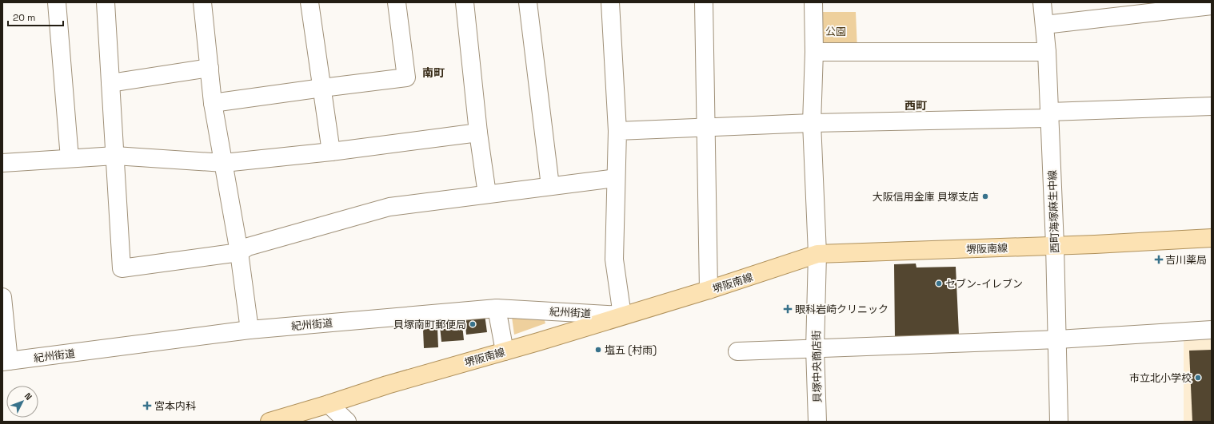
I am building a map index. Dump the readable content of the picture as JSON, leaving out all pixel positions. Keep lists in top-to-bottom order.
{
  "streets": {
    "main road": ["堺阪南線"],
    "street": ["西町海塚麻生中線", "紀州街道", "貝塚中央商店街"]
  },
  "crossings": [
    ["西町海塚麻生中線", "堺阪南線"],
    ["堺阪南線", "紀州街道"],
    ["堺阪南線", "貝塚中央商店街"]
  ],
  "districts": ["南町", "西町"],
  "parks": ["公園"],
  "places": {
    "other": [
      "大阪信用金庫 貝塚支店",
      "セブン-イレブン",
      "貝塚南町郵便局",
      "塩五 (村雨)",
      "市立北小学校"
    ],
    "health": ["吉川薬局", "眼科岩崎クリニック", "宮本内科"]
  },
  "scale_bar": "20 m",
  "north": "top right"
}
